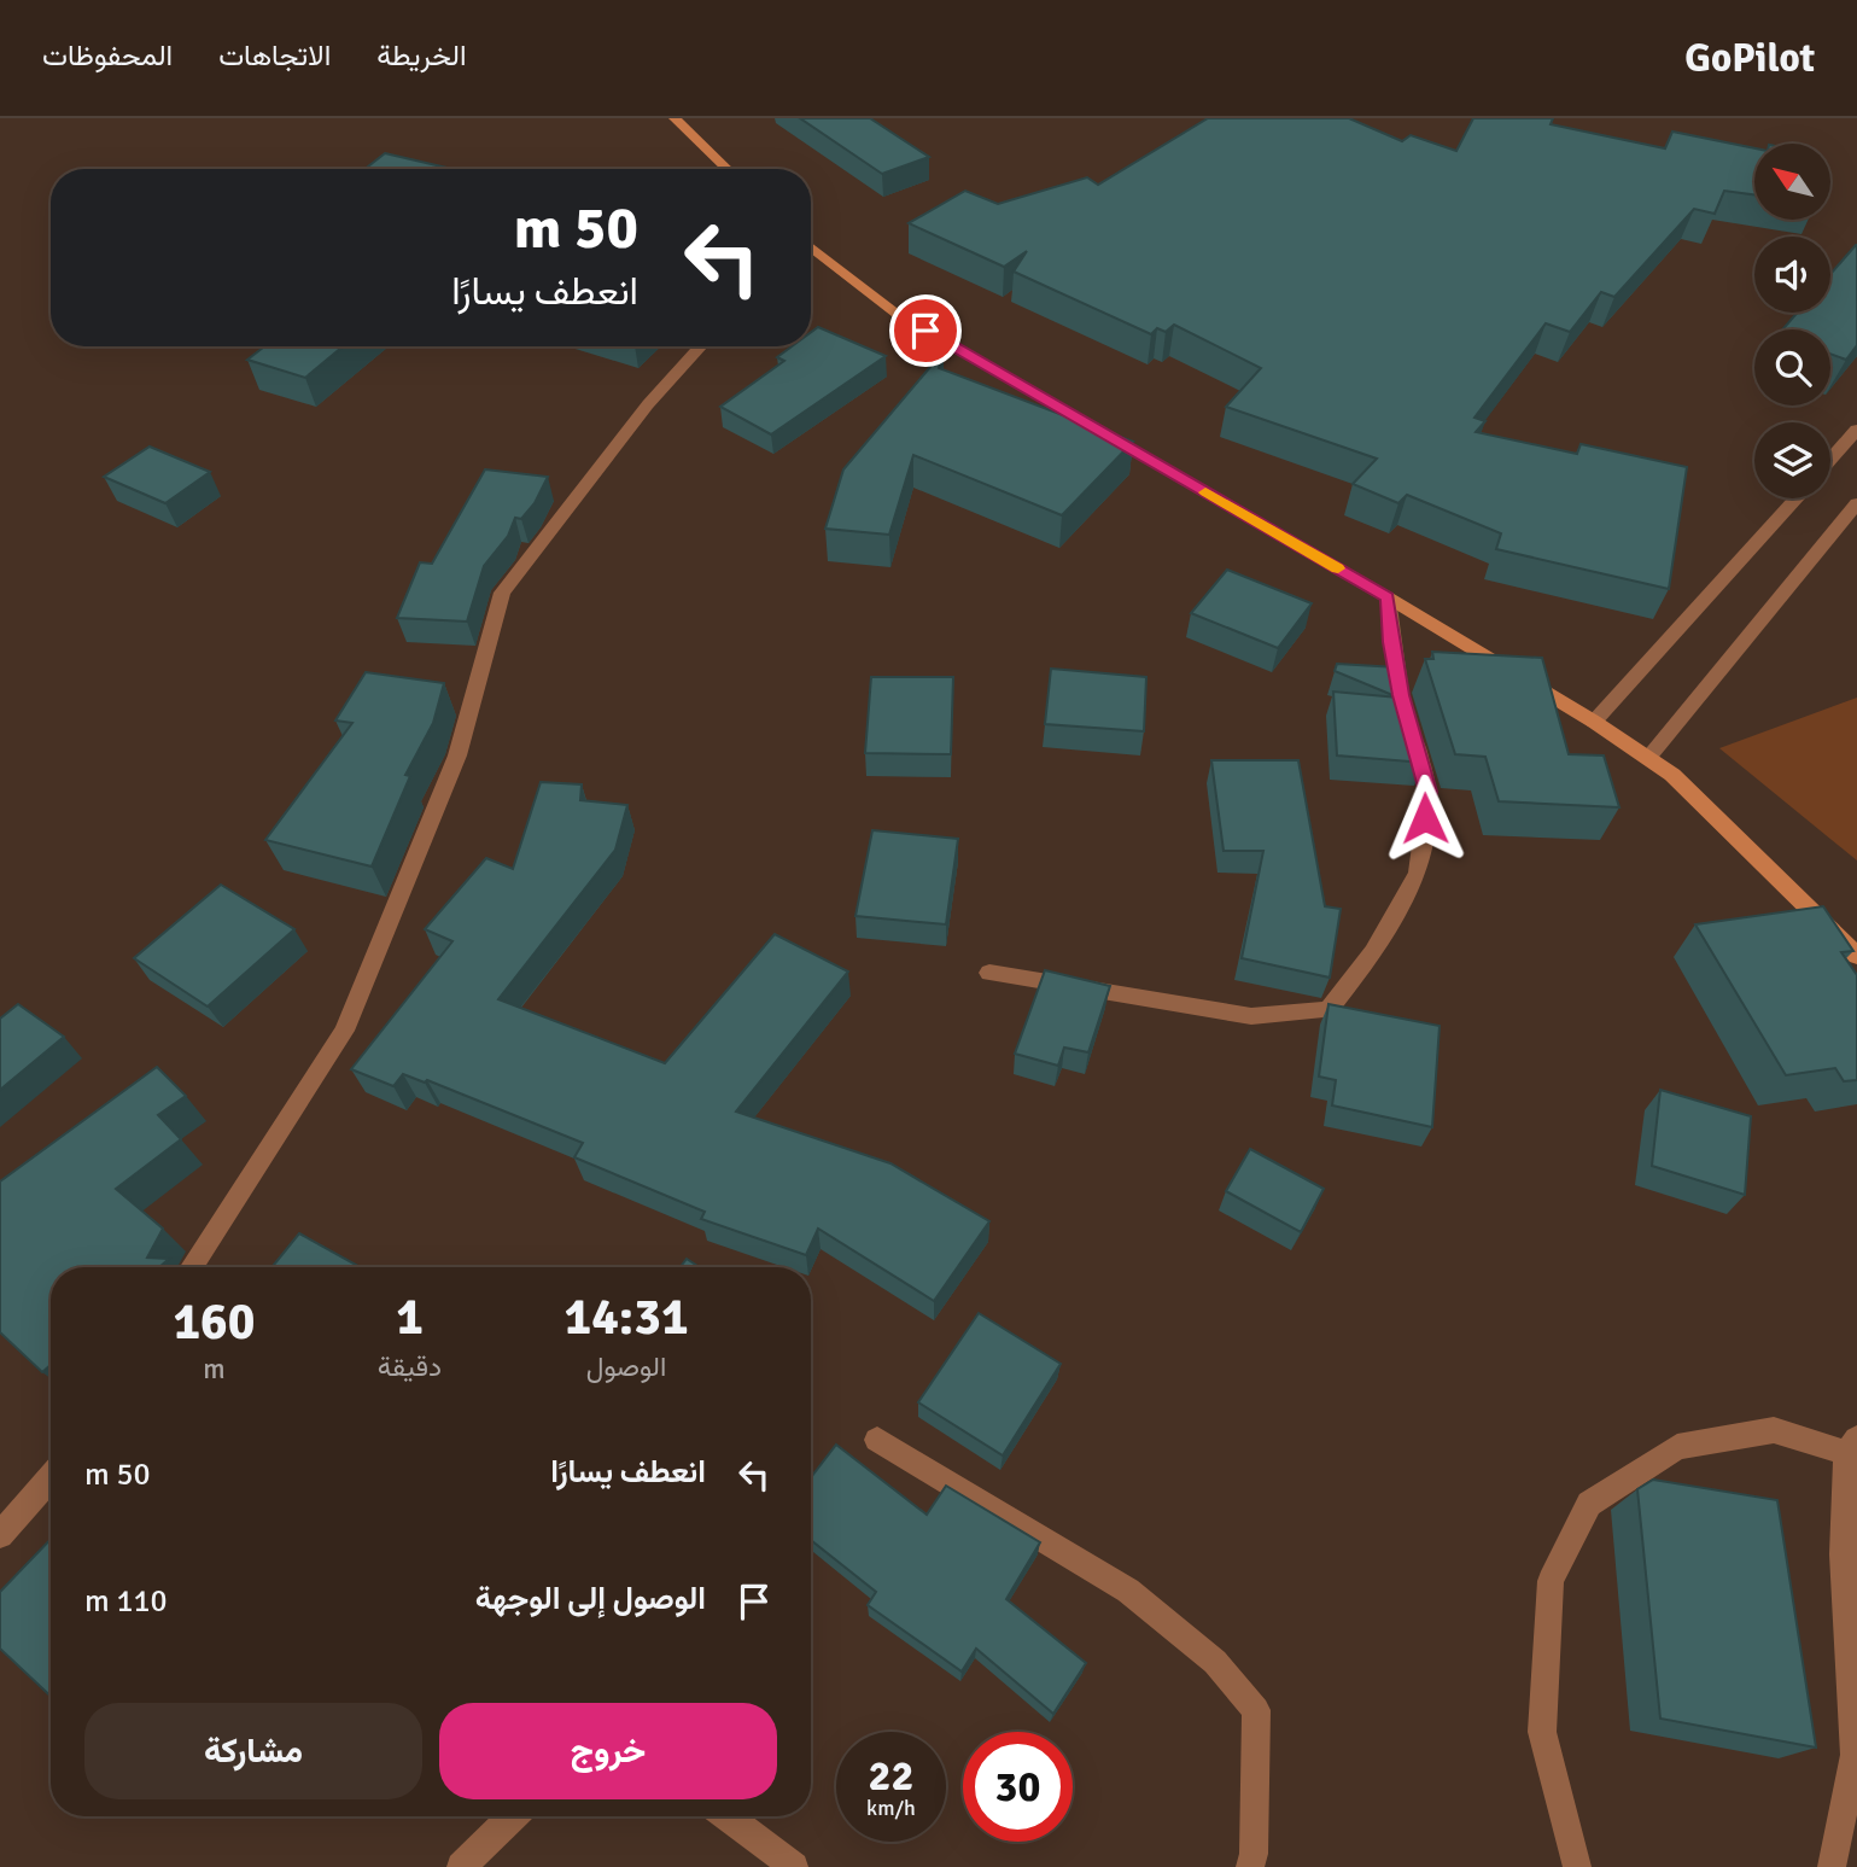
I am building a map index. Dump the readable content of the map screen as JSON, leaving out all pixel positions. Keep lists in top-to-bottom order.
{
  "north": "top left",
  "page": {
    "header": "GoPilot",
    "nav": ["الخريطة", "الاتجاهات", "المحفوظات"],
    "turn": ["50 m", "انعطف يسارًا"],
    "eta": [
      "14:31",
      "الوصول",
      "1",
      "دقيقة",
      "160",
      "m"
    ],
    "list": [
      {
        "name": "انعطف يسارًا",
        "value": "50 m"
      },
      {
        "name": "الوصول إلى الوجهة",
        "value": "110 m"
      }
    ],
    "buttons": ["خروج", "مشاركة"],
    "speed": "22 km/h",
    "limit": "30"
  }
}
